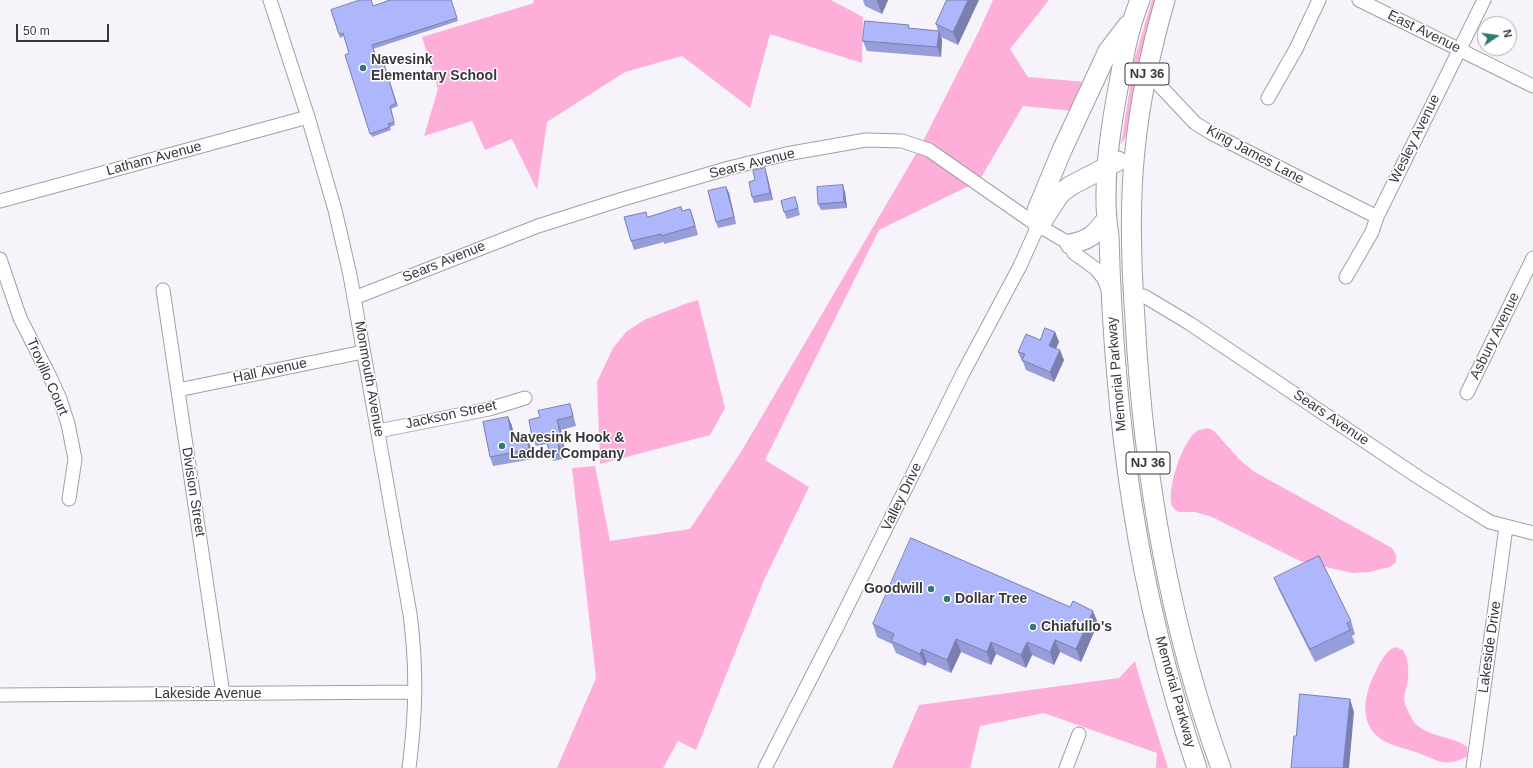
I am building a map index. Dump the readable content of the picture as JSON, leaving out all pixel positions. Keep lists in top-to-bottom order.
{
  "streets": {
    "highway": ["NJ 36", "Memorial Parkway"],
    "street": [
      "East Avenue",
      "Wesley Avenue",
      "King James Lane",
      "Latham Avenue",
      "Sears Avenue",
      "Asbury Avenue",
      "Hall Avenue",
      "Trovillo Court",
      "Monmouth Avenue",
      "Jackson Street",
      "Division Street",
      "Valley Drive",
      "Lakeside Drive",
      "Lakeside Avenue"
    ]
  },
  "crossings": [
    ["East Avenue", "Wesley Avenue"],
    ["Wesley Avenue", "King James Lane"],
    ["King James Lane", "Memorial Parkway"],
    ["Latham Avenue", "Monmouth Avenue"],
    ["Sears Avenue", "Memorial Parkway"],
    ["Sears Avenue", "Monmouth Avenue"],
    ["Sears Avenue", "Valley Drive"],
    ["Sears Avenue", "Lakeside Drive"],
    ["Hall Avenue", "Monmouth Avenue"],
    ["Hall Avenue", "Division Street"],
    ["Monmouth Avenue", "Jackson Street"],
    ["Monmouth Avenue", "Lakeside Avenue"],
    ["Division Street", "Lakeside Avenue"]
  ],
  "places": [
    "Navesink Elementary School",
    "Navesink Hook & Ladder Company",
    "Goodwill",
    "Dollar Tree",
    "Chiafullo's"
  ],
  "scale_bar": "50 m",
  "north": "right"
}
